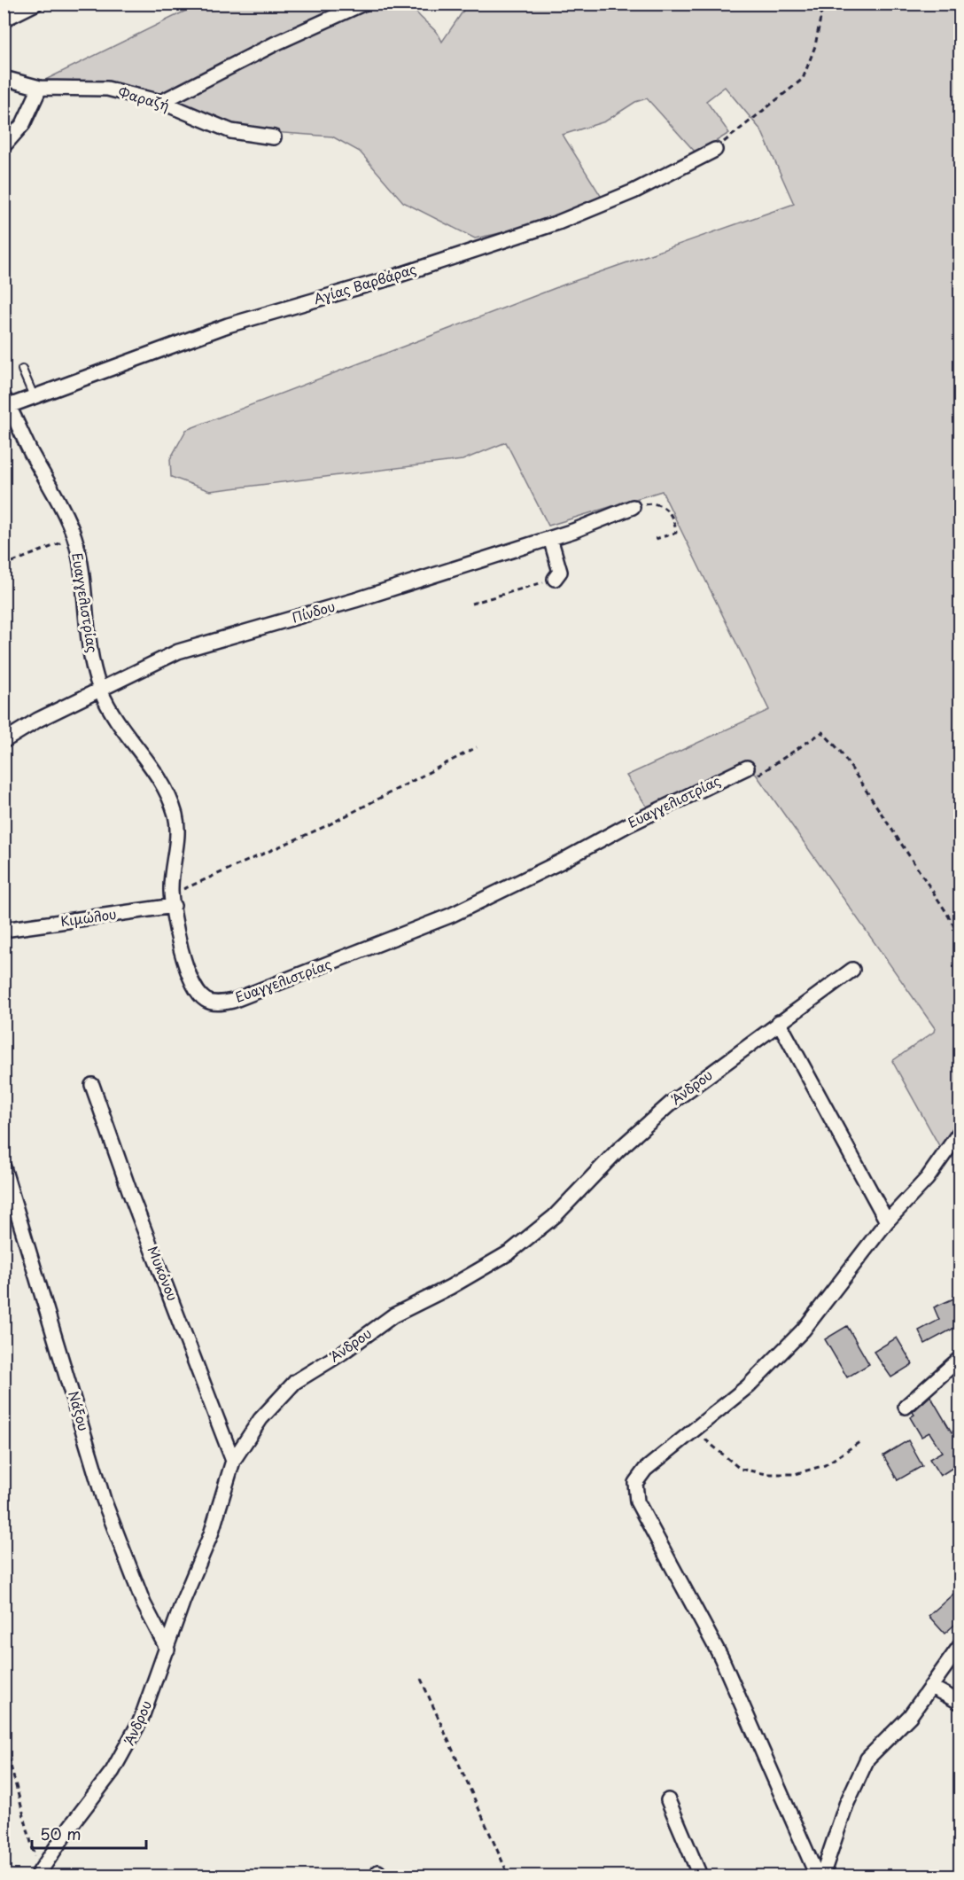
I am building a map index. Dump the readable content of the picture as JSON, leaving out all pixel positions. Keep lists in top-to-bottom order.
{
  "streets": {
    "street": [
      "Φαραζή",
      "Αγίας Βαρβάρας",
      "Ευαγγελιστρίας",
      "Πίνδου",
      "Κιμώλου",
      "Άνδρου",
      "Μυκόνου",
      "Νάξου"
    ]
  },
  "crossings": [
    ["Αγίας Βαρβάρας", "Ευαγγελιστρίας"],
    ["Ευαγγελιστρίας", "Πίνδου"],
    ["Ευαγγελιστρίας", "Κιμώλου"],
    ["Άνδρου", "Μυκόνου"],
    ["Άνδρου", "Νάξου"]
  ],
  "scale_bar": "50 m"
}
